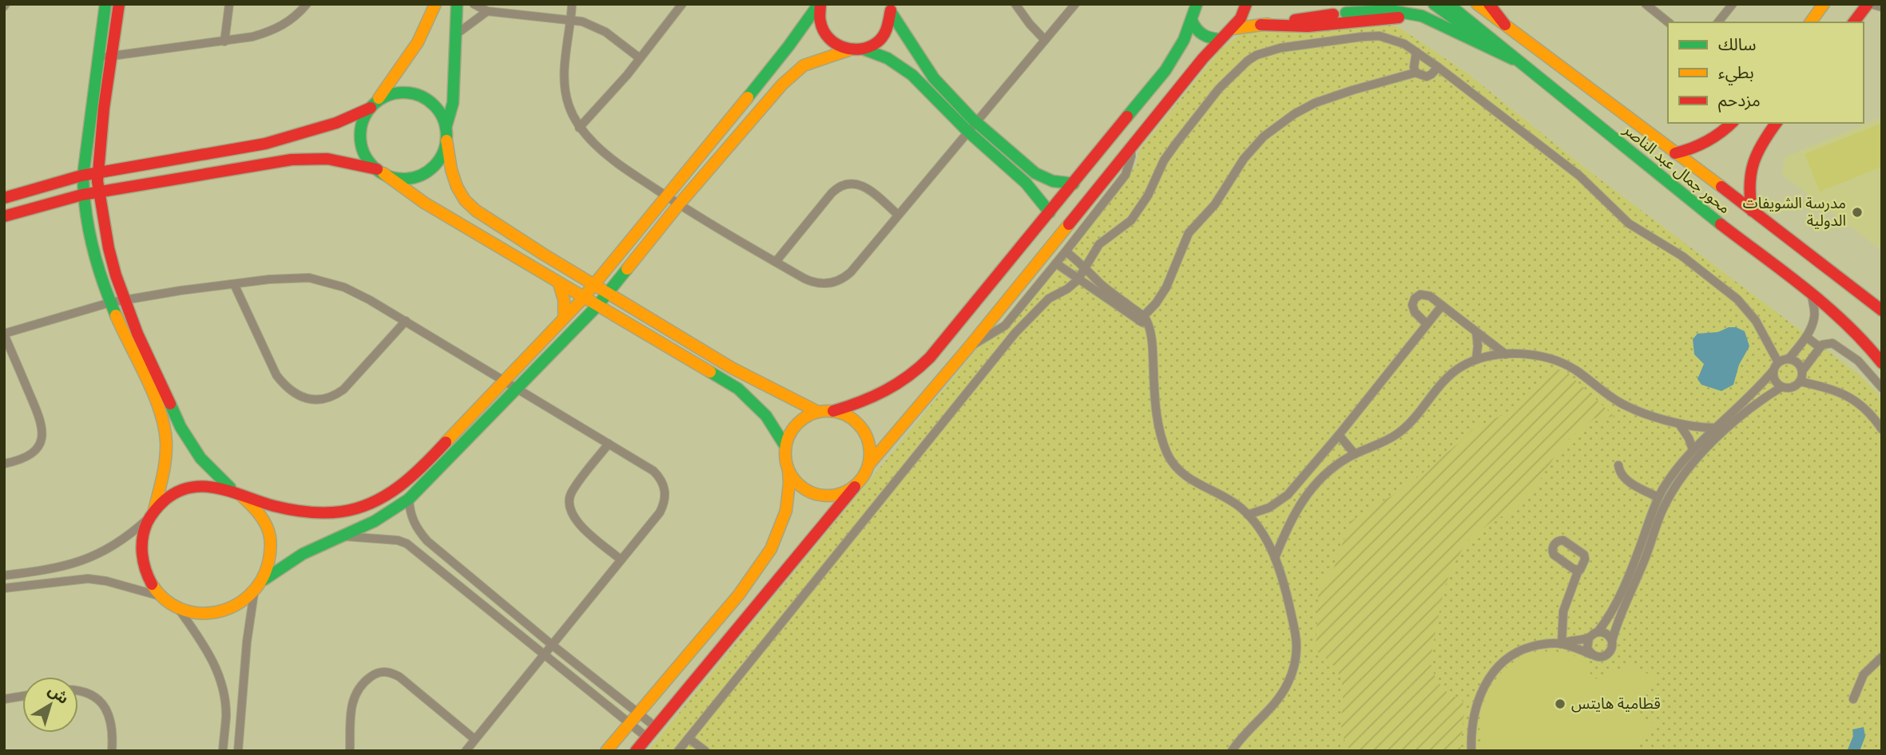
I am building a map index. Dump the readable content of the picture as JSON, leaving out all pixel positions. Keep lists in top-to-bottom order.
{
  "streets": {
    "main road": ["محور جمال عبد الناصر"]
  },
  "places": ["مدرسة الشويفات الدولية", "قطامية هايتس"],
  "legend": ["سالك", "بطيء", "مزدحم"],
  "north": "top right"
}
